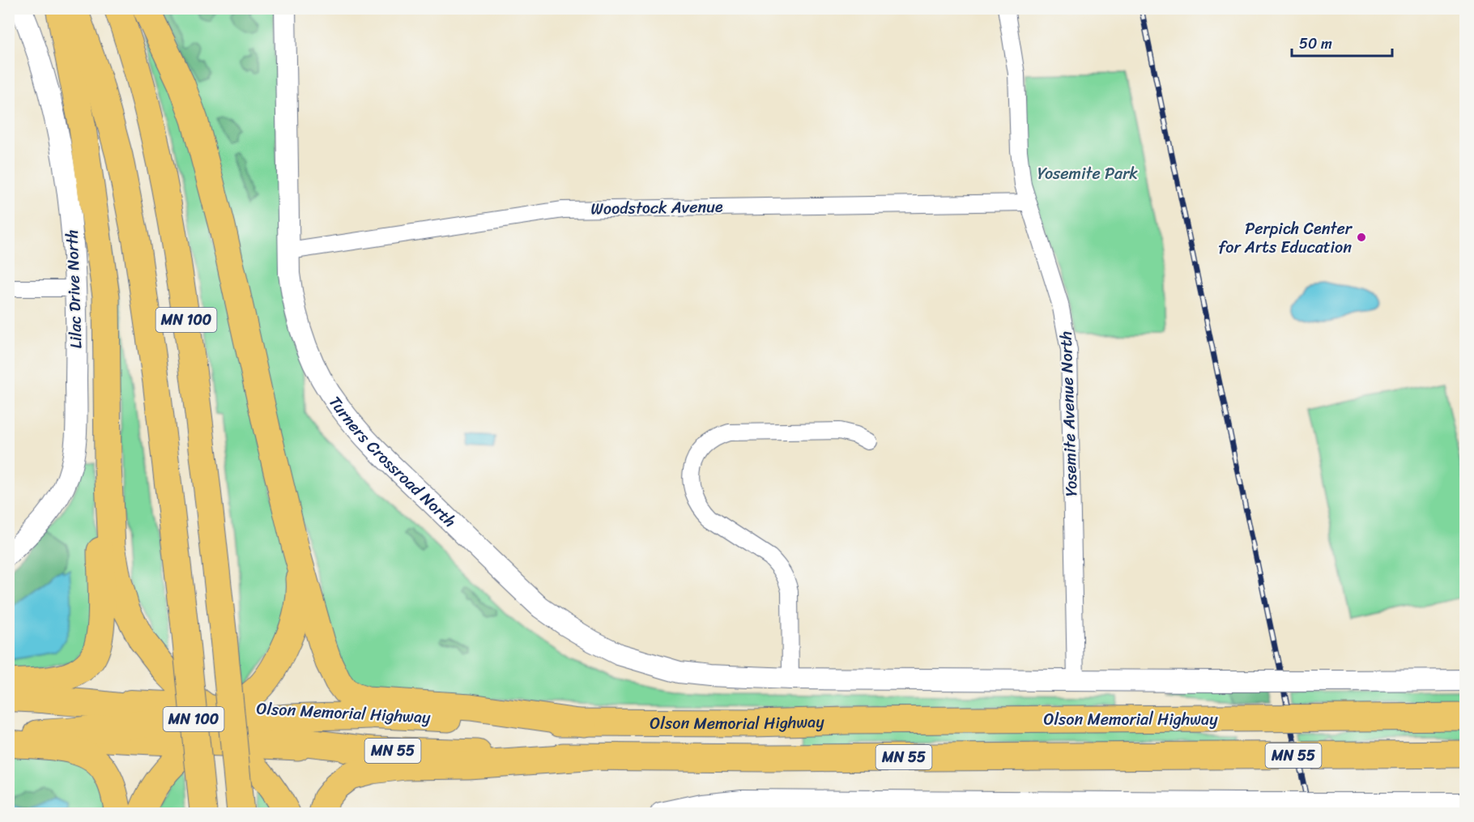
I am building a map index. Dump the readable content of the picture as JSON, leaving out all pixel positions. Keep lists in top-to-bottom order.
{
  "streets": {
    "highway": ["MN 100", "Olson Memorial Highway", "MN 55"],
    "street": [
      "Woodstock Avenue",
      "Lilac Drive North",
      "Yosemite Avenue North",
      "Turners Crossroad North"
    ]
  },
  "crossings": [
    ["Woodstock Avenue", "Yosemite Avenue North"],
    ["Woodstock Avenue", "Turners Crossroad North"],
    ["Yosemite Avenue North", "Turners Crossroad North"]
  ],
  "parks": ["Yosemite Park"],
  "places": ["Perpich Center for Arts Education"],
  "scale_bar": "50 m"
}
